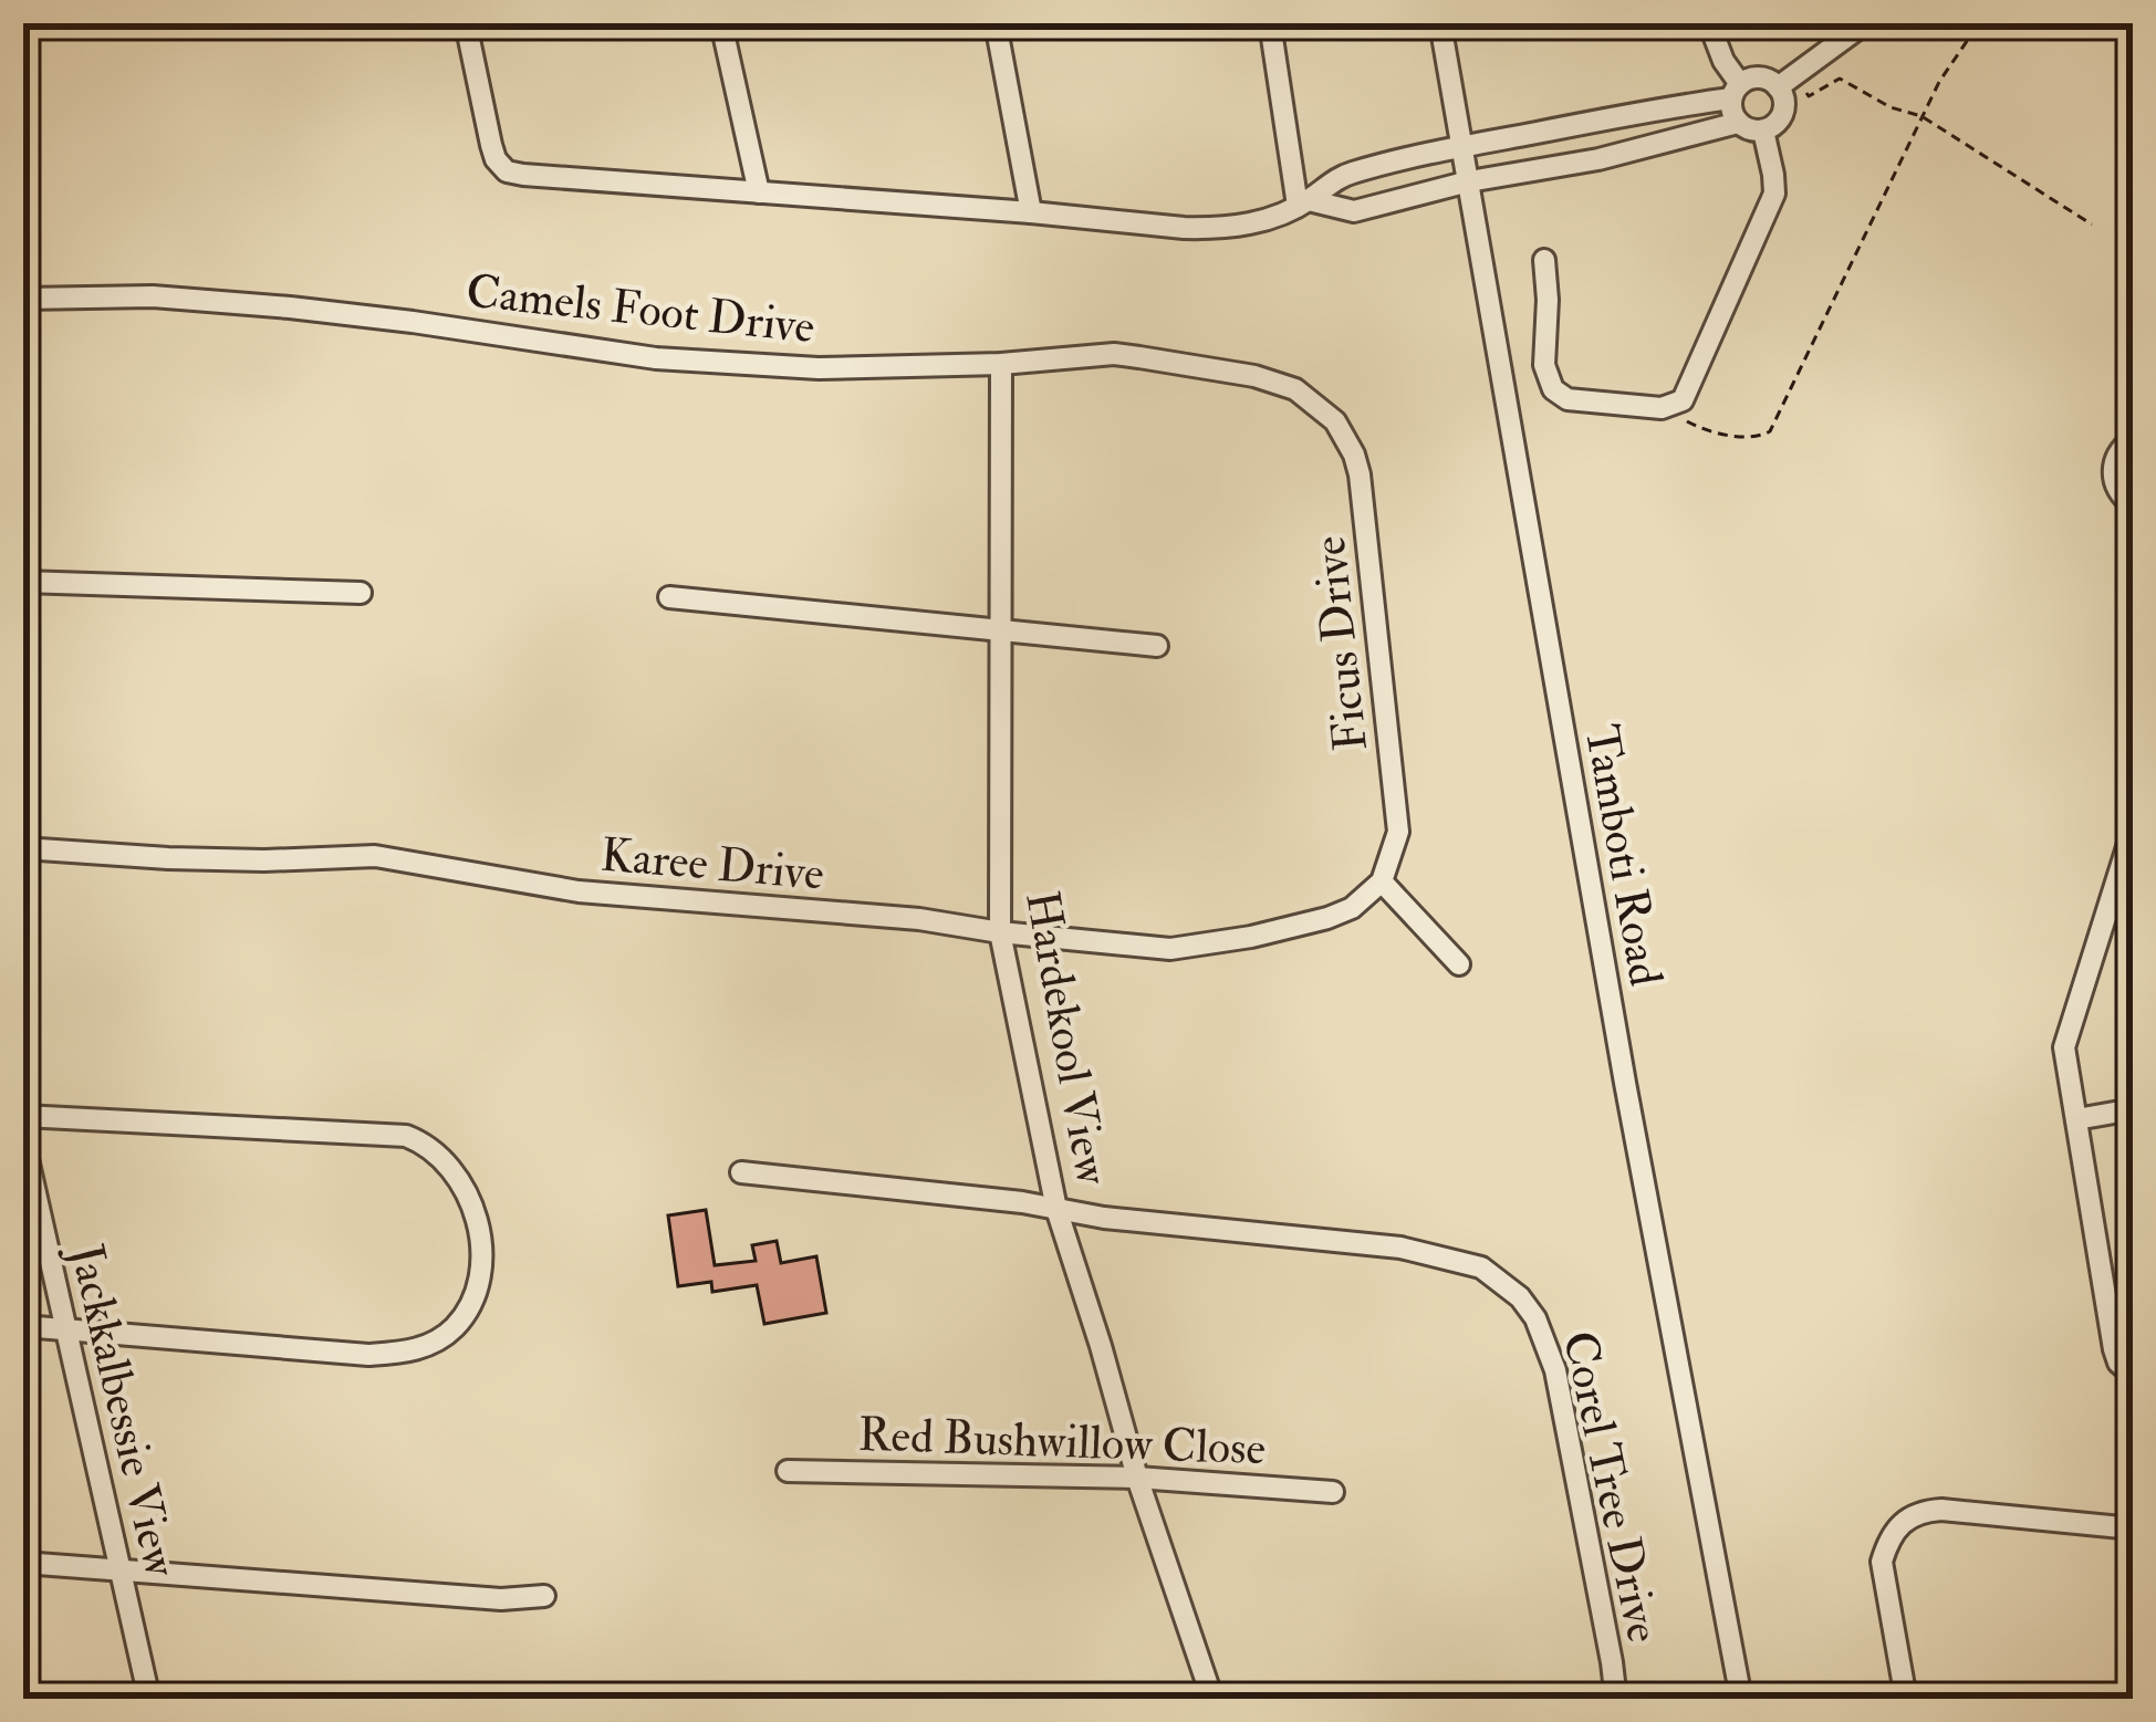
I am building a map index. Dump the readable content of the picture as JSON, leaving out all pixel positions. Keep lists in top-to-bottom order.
{
  "streets": {
    "street": [
      "Camels Foot Drive",
      "Ficus Drive",
      "Tamboti Road",
      "Karee Drive",
      "Hardekool View",
      "Jackkalbessie View",
      "Red Bushwillow Close",
      "Corel Tree Drive"
    ]
  },
  "crossings": [
    ["Camels Foot Drive", "Ficus Drive"],
    ["Camels Foot Drive", "Hardekool View"],
    ["Ficus Drive", "Karee Drive"],
    ["Karee Drive", "Hardekool View"],
    ["Hardekool View", "Red Bushwillow Close"],
    ["Hardekool View", "Corel Tree Drive"]
  ]
}
